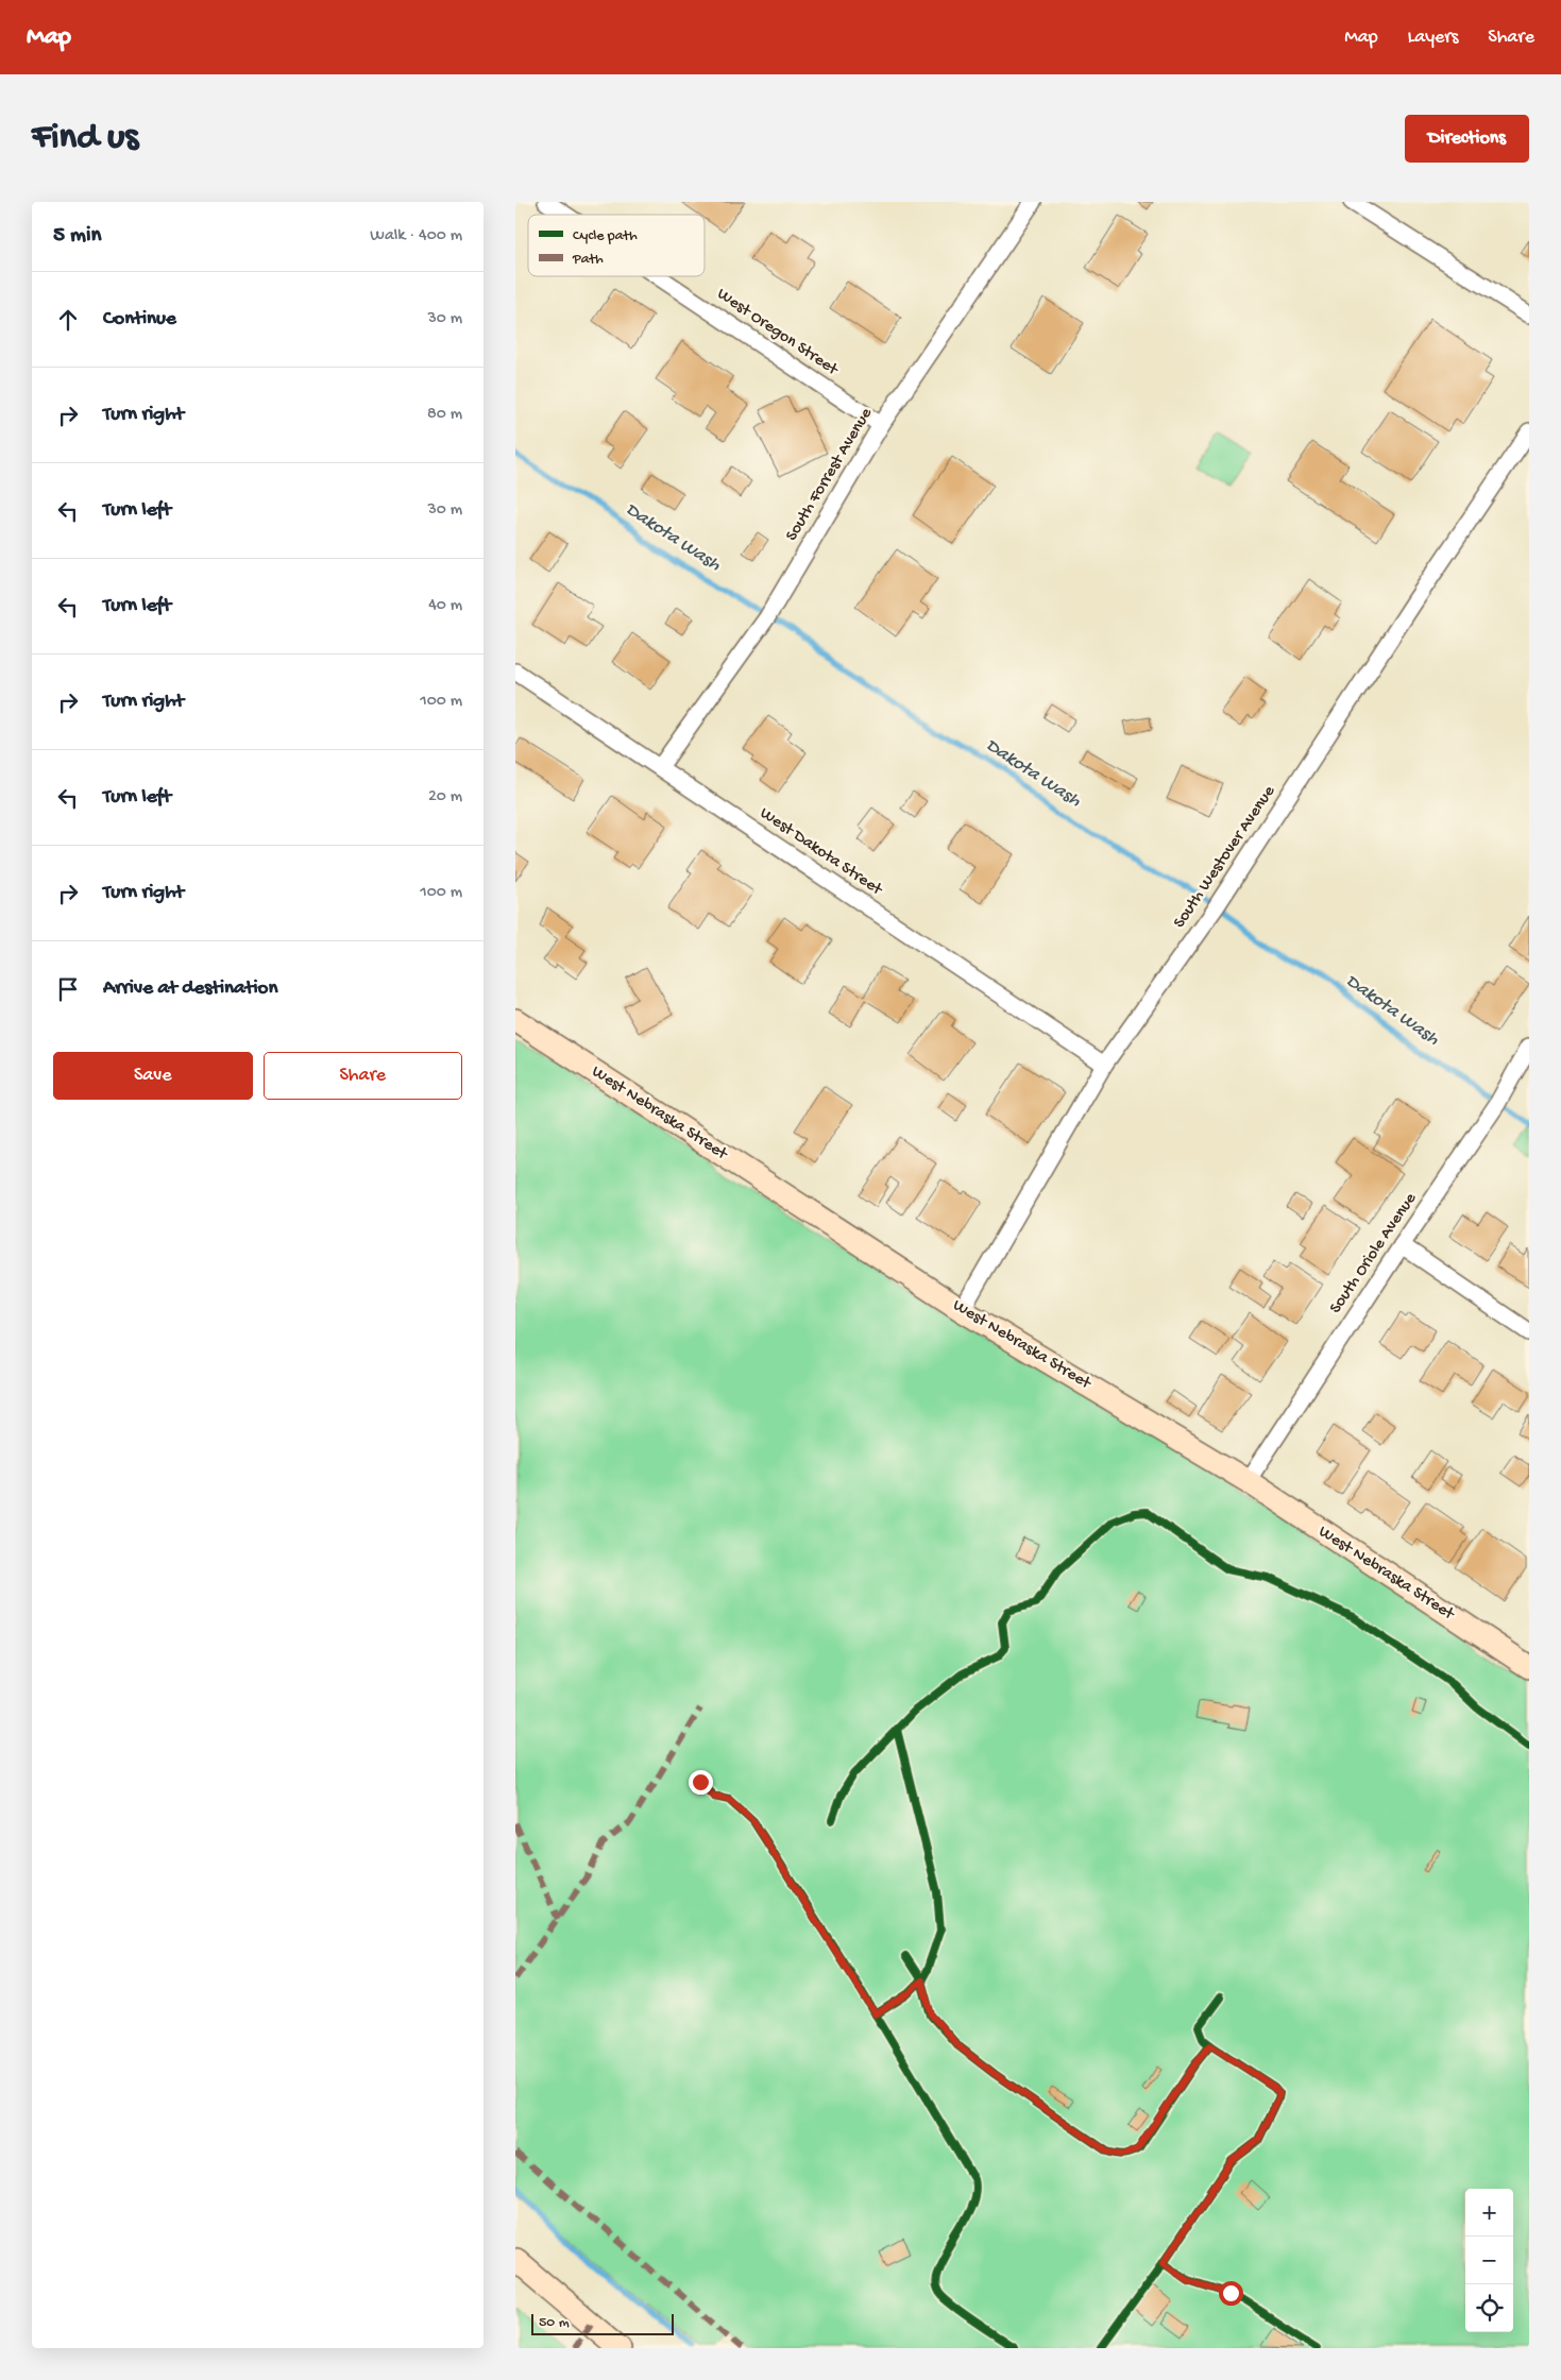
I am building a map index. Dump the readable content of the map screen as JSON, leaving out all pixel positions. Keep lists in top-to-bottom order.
{
  "streets": {
    "street": [
      "West Oregon Street",
      "South Forrest Avenue",
      "West Dakota Street",
      "South Westover Avenue",
      "West Nebraska Street",
      "South Oriole Avenue"
    ]
  },
  "crossings": [
    ["West Oregon Street", "South Forrest Avenue"],
    ["South Forrest Avenue", "West Dakota Street"],
    ["West Dakota Street", "South Westover Avenue"],
    ["South Westover Avenue", "West Nebraska Street"],
    ["West Nebraska Street", "South Oriole Avenue"]
  ],
  "water": ["Dakota Wash"],
  "legend": ["Cycle path", "Path"],
  "scale_bar": "50 m",
  "page": {
    "header": "Map",
    "nav": ["Map", "Layers", "Share"],
    "buttons": [
      "Directions",
      ["Save", "Share"]
    ],
    "title": "Find us",
    "heading": ["5 min", "Walk · 400 m"],
    "list": [
      ["Continue", "30 m"],
      ["Turn right", "80 m"],
      ["Turn left", "30 m"],
      ["Turn left", "40 m"],
      ["Turn right", "100 m"],
      ["Turn left", "20 m"],
      ["Turn right", "100 m"],
      "Arrive at destination"
    ],
    "map_buttons": ["+", "−"],
    "scale": "50 m"
  }
}
